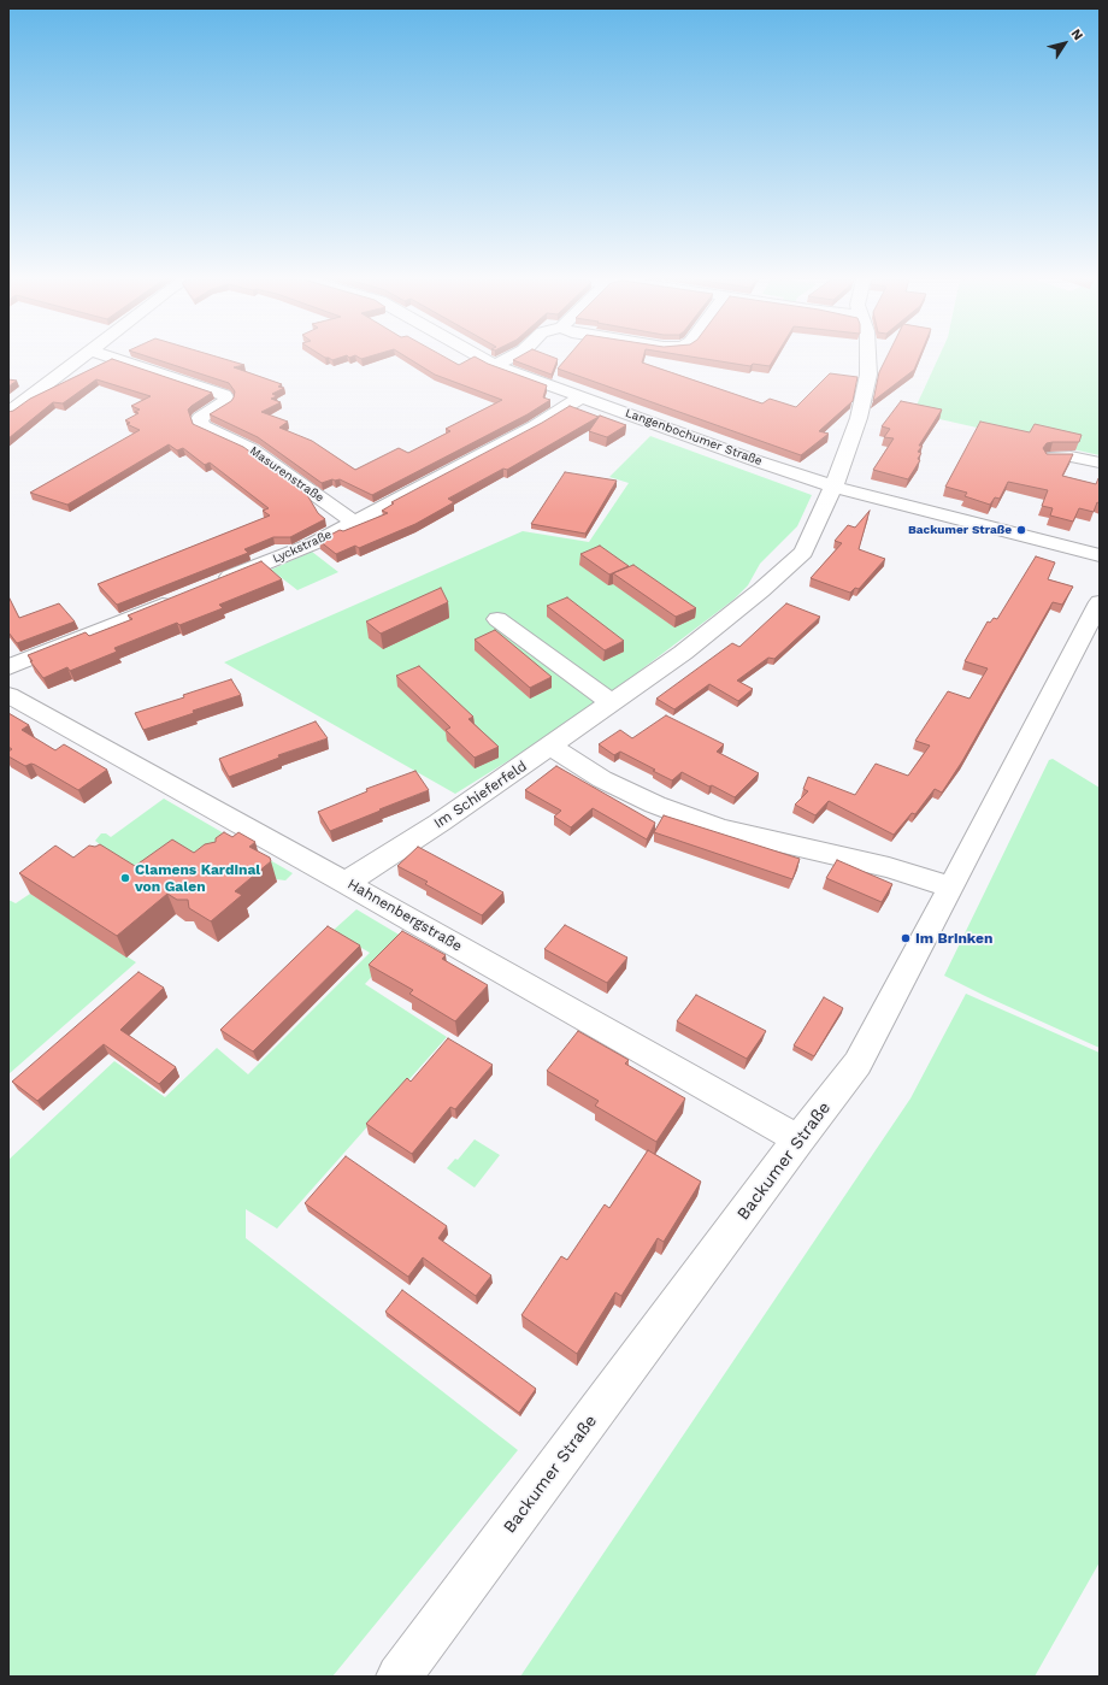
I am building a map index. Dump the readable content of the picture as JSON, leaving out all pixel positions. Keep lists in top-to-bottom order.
{
  "streets": {
    "street": [
      "Langenbochumer Straße",
      "Masurenstraße",
      "Lyckstraße",
      "Im Schieferfeld",
      "Hahnenbergstraße",
      "Backumer Straße"
    ]
  },
  "crossings": [
    ["Langenbochumer Straße", "Lyckstraße"],
    ["Langenbochumer Straße", "Im Schieferfeld"],
    ["Masurenstraße", "Lyckstraße"],
    ["Im Schieferfeld", "Hahnenbergstraße"],
    ["Hahnenbergstraße", "Backumer Straße"]
  ],
  "places": ["Backumer Straße", "Clamens Kardinal von Galen", "Im Brinken"],
  "north": "top right"
}
